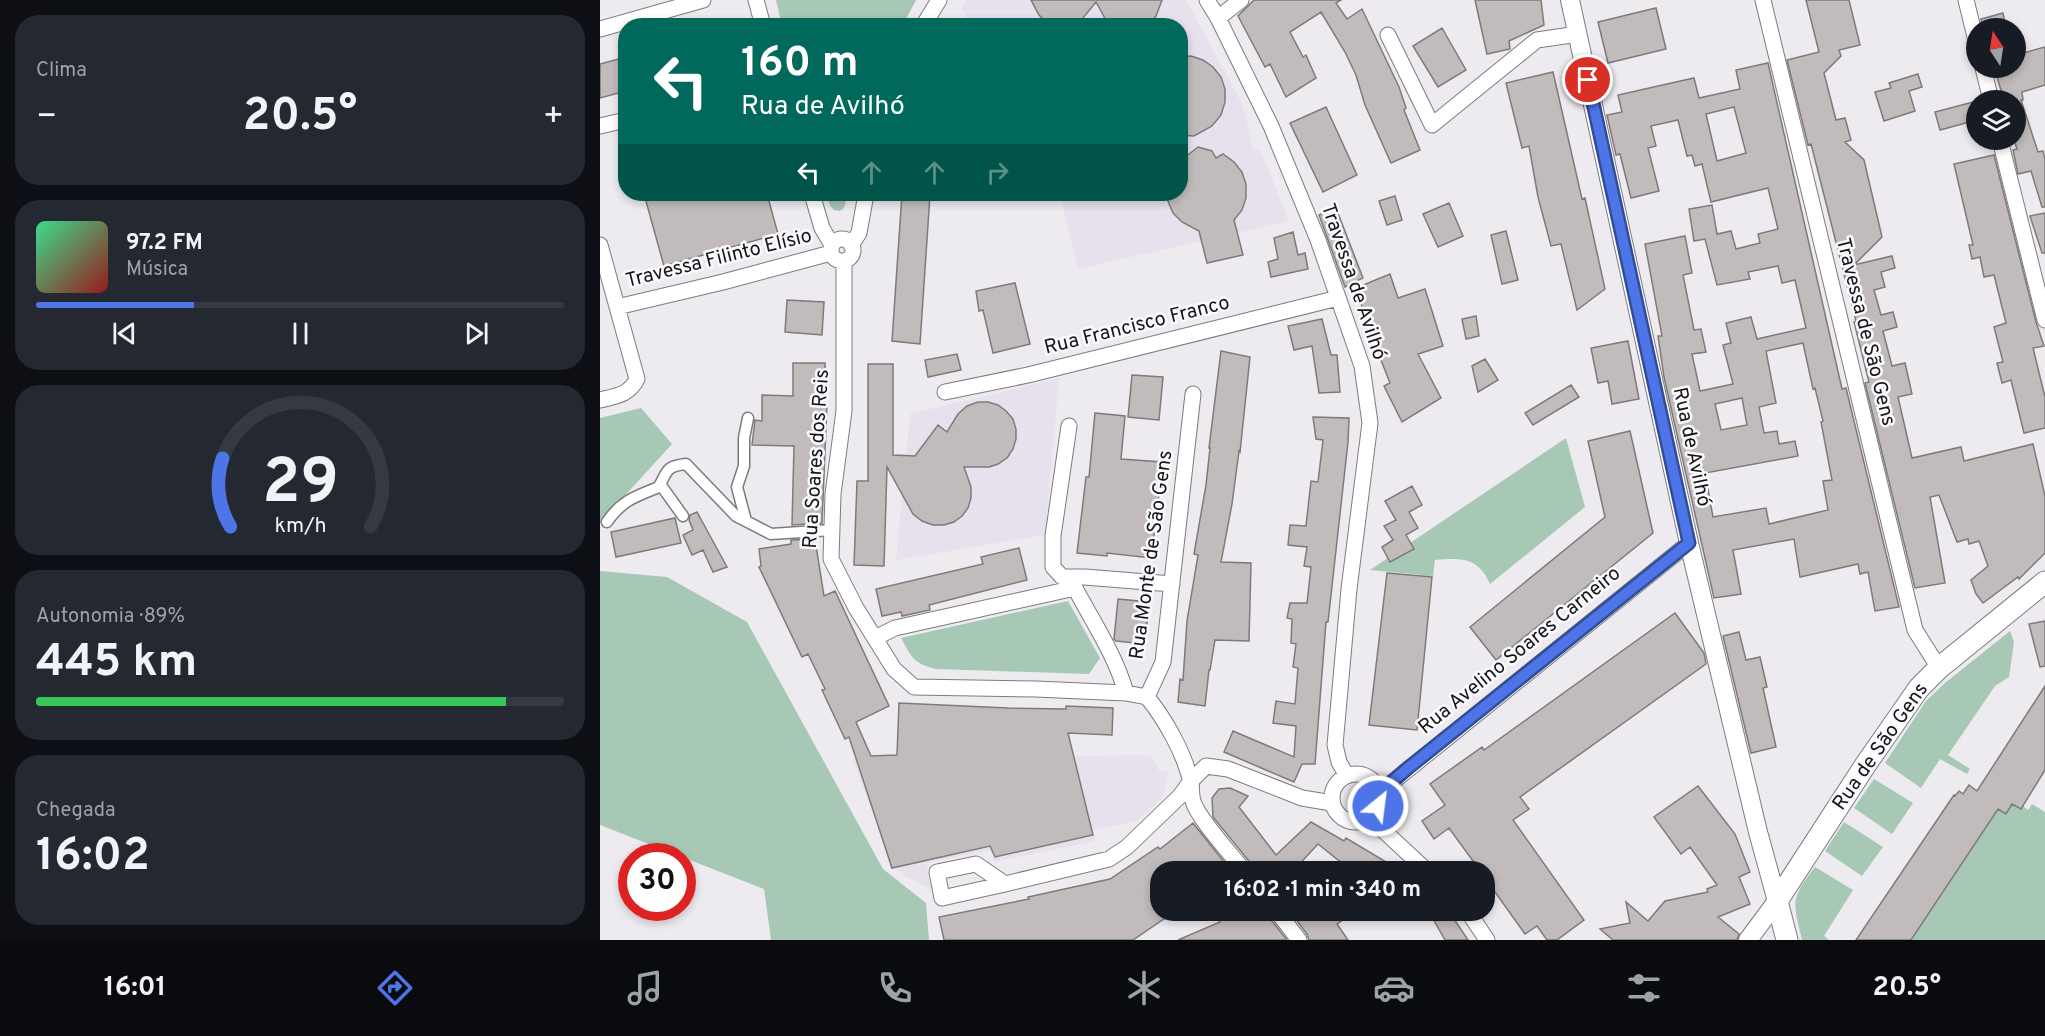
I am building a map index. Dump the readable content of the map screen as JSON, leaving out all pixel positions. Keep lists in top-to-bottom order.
{
  "streets": {
    "main road": ["Rua de São Gens"],
    "street": [
      "Travessa Filinto Elísio",
      "Travessa de Avilhó",
      "Rua Francisco Franco",
      "Travessa de São Gens",
      "Rua de Avilhó",
      "Rua Soares dos Reis",
      "Rua Monte de São Gens",
      "Rua Avelino Soares Carneiro"
    ]
  },
  "crossings": [
    ["Travessa Filinto Elísio", "Rua Soares dos Reis"],
    ["Travessa de Avilhó", "Rua Francisco Franco"],
    ["Travessa de Avilhó", "Rua Avelino Soares Carneiro"],
    ["Travessa de São Gens", "Rua de São Gens"],
    ["Rua de Avilhó", "Rua Avelino Soares Carneiro"],
    ["Rua de Avilhó", "Rua de São Gens"],
    ["Rua Soares dos Reis", "Rua Monte de São Gens"]
  ],
  "north": "top",
  "page": {
    "tile": [
      "Clima",
      ["Autonomia · 89%", "445 km"],
      ["Chegada", "16:02"]
    ],
    "turn": ["160 m", "Rua de Avilhó"],
    "heat": ["−", "20.5°", "+"],
    "song": ["97.2 FM", "Música"],
    "limit": "30",
    "trip": "16:02 · 1 min · 340 m",
    "tabs": ["16:01", "20.5°"],
    "gauge": ["29", "km/h"]
  }
}
